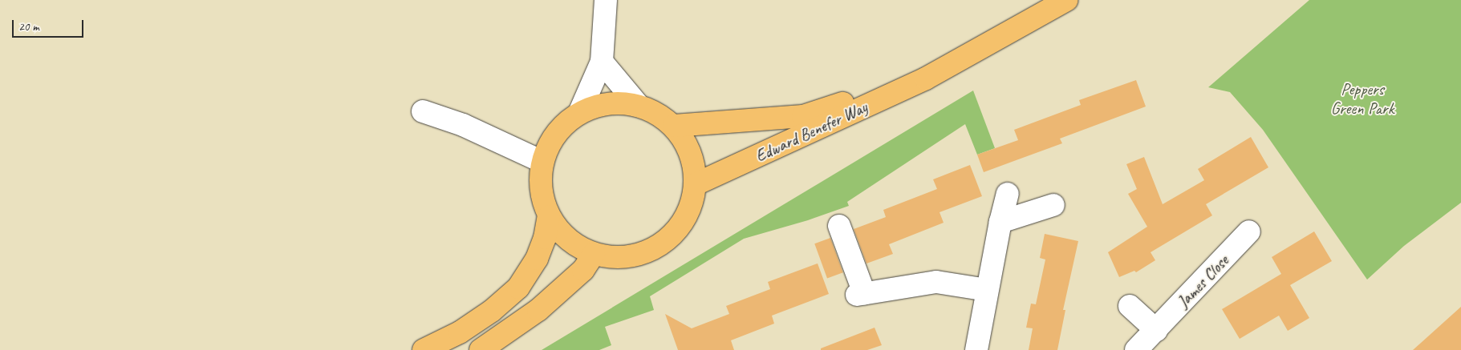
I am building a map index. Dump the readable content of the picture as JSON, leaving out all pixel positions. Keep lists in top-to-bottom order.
{
  "streets": {
    "main road": ["Edward Benefer Way"],
    "street": ["James Close"]
  },
  "parks": ["Peppers Green Park"],
  "scale_bar": "20 m"
}
